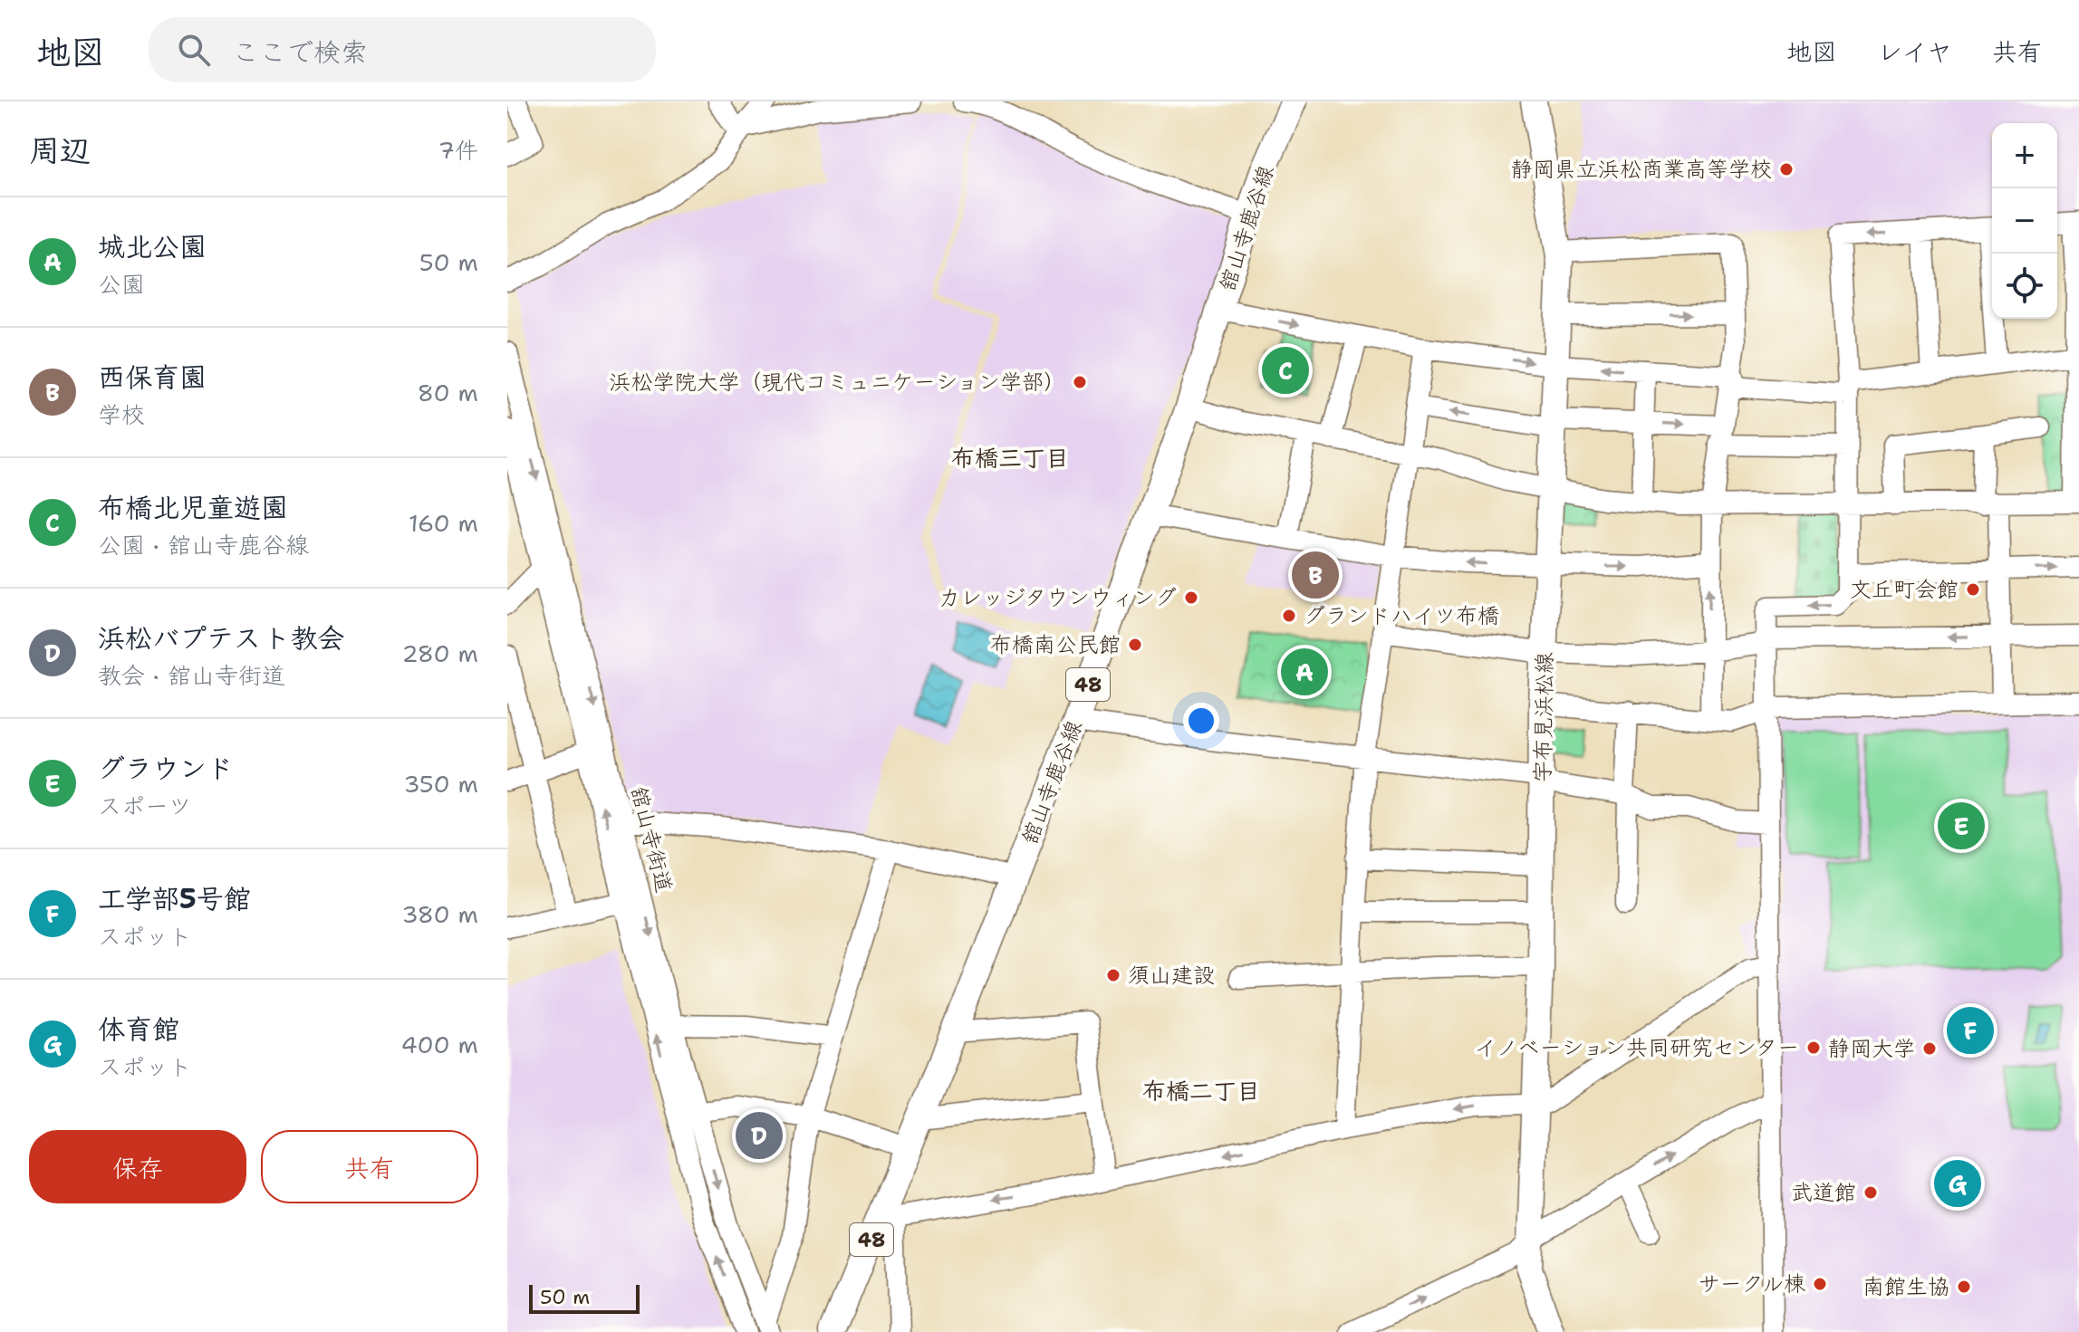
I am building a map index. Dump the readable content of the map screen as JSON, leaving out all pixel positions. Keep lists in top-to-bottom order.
{
  "streets": {
    "main road": ["舘山寺鹿谷線", "48", "宇布見浜松線"],
    "street": ["舘山寺街道"]
  },
  "districts": ["布橋三丁目", "布橋二丁目"],
  "places": [
    "静岡県立浜松商業高等学校",
    "浜松学院大学（現代コミュニケーション学部）",
    "文丘町会館",
    "カレッジタウンウィング",
    "グランドハイツ布橋",
    "布橋南公民館",
    "須山建設",
    "イノベーション共同研究センター",
    "静岡大学",
    "武道館",
    "サークル棟",
    "南館生協"
  ],
  "scale_bar": "50 m",
  "page": {
    "header": "地図",
    "search": "ここで検索",
    "nav": ["地図", "レイヤ", "共有"],
    "heading": ["周辺", "7件"],
    "map_buttons": ["+", "−"],
    "list": [
      {
        "mark": "A",
        "name": "城北公園",
        "note": "公園",
        "value": "50 m"
      },
      {
        "mark": "B",
        "name": "西保育園",
        "note": "学校",
        "value": "80 m"
      },
      {
        "mark": "C",
        "name": "布橋北児童遊園",
        "note": "公園 · 舘山寺鹿谷線",
        "value": "160 m"
      },
      {
        "mark": "D",
        "name": "浜松バプテスト教会",
        "note": "教会 · 舘山寺街道",
        "value": "280 m"
      },
      {
        "mark": "E",
        "name": "グラウンド",
        "note": "スポーツ",
        "value": "350 m"
      },
      {
        "mark": "F",
        "name": "工学部5号館",
        "note": "スポット",
        "value": "380 m"
      },
      {
        "mark": "G",
        "name": "体育館",
        "note": "スポット",
        "value": "400 m"
      }
    ],
    "pins": [
      "C",
      "B",
      "A",
      "E",
      "F",
      "D",
      "G"
    ],
    "buttons": ["保存", "共有"],
    "scale": "50 m"
  }
}
